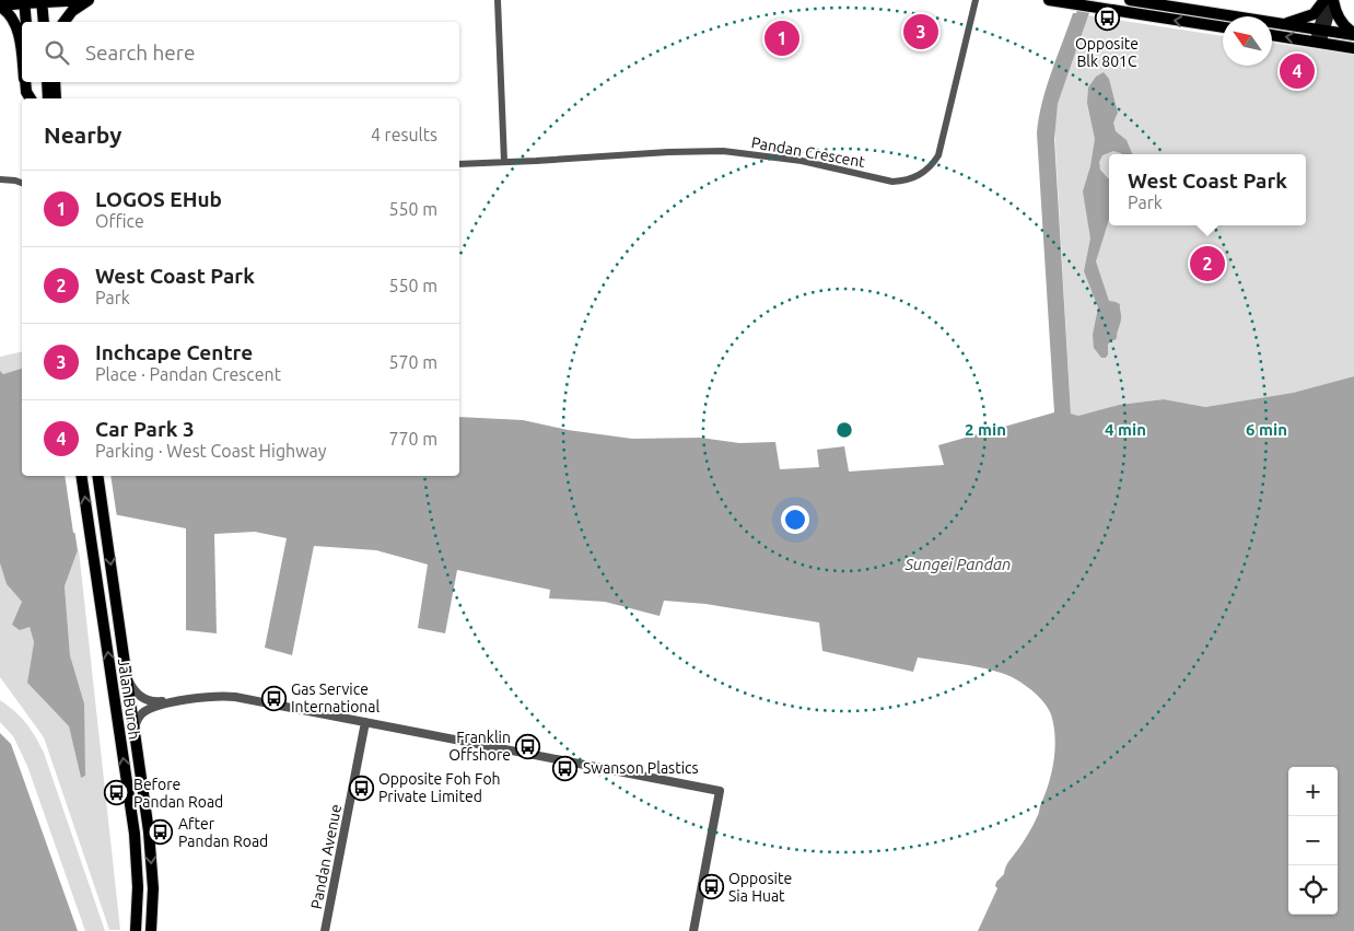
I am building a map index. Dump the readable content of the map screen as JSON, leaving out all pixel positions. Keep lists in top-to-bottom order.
{
  "streets": {
    "main road": ["Jalan Buroh"],
    "street": ["Pandan Crescent", "Pandan Avenue"]
  },
  "water": ["Sungei Pandan"],
  "places": {
    "bus stop": [
      "Opposite Blk 801C",
      "Gas Service International",
      "Franklin Offshore",
      "Swanson Plastics",
      "Opposite Foh Foh Private Limited",
      "Before Pandan Road",
      "After Pandan Road",
      "Opposite Sia Huat"
    ]
  },
  "north": "top left",
  "page": {
    "pins": [
      "3",
      "1",
      "4",
      "2"
    ],
    "search": "Search here",
    "heading": ["Nearby", "4 results"],
    "popup": ["West Coast Park", "Park"],
    "list": [
      {
        "mark": "1",
        "name": "LOGOS EHub",
        "note": "Office",
        "value": "550 m"
      },
      {
        "mark": "2",
        "name": "West Coast Park",
        "note": "Park",
        "value": "550 m"
      },
      {
        "mark": "3",
        "name": "Inchcape Centre",
        "note": "Place · Pandan Crescent",
        "value": "570 m"
      },
      {
        "mark": "4",
        "name": "Car Park 3",
        "note": "Parking · West Coast Highway",
        "value": "770 m"
      }
    ],
    "map_buttons": ["+", "−"]
  },
  "rings": ["2 min", "4 min", "6 min"]
}
